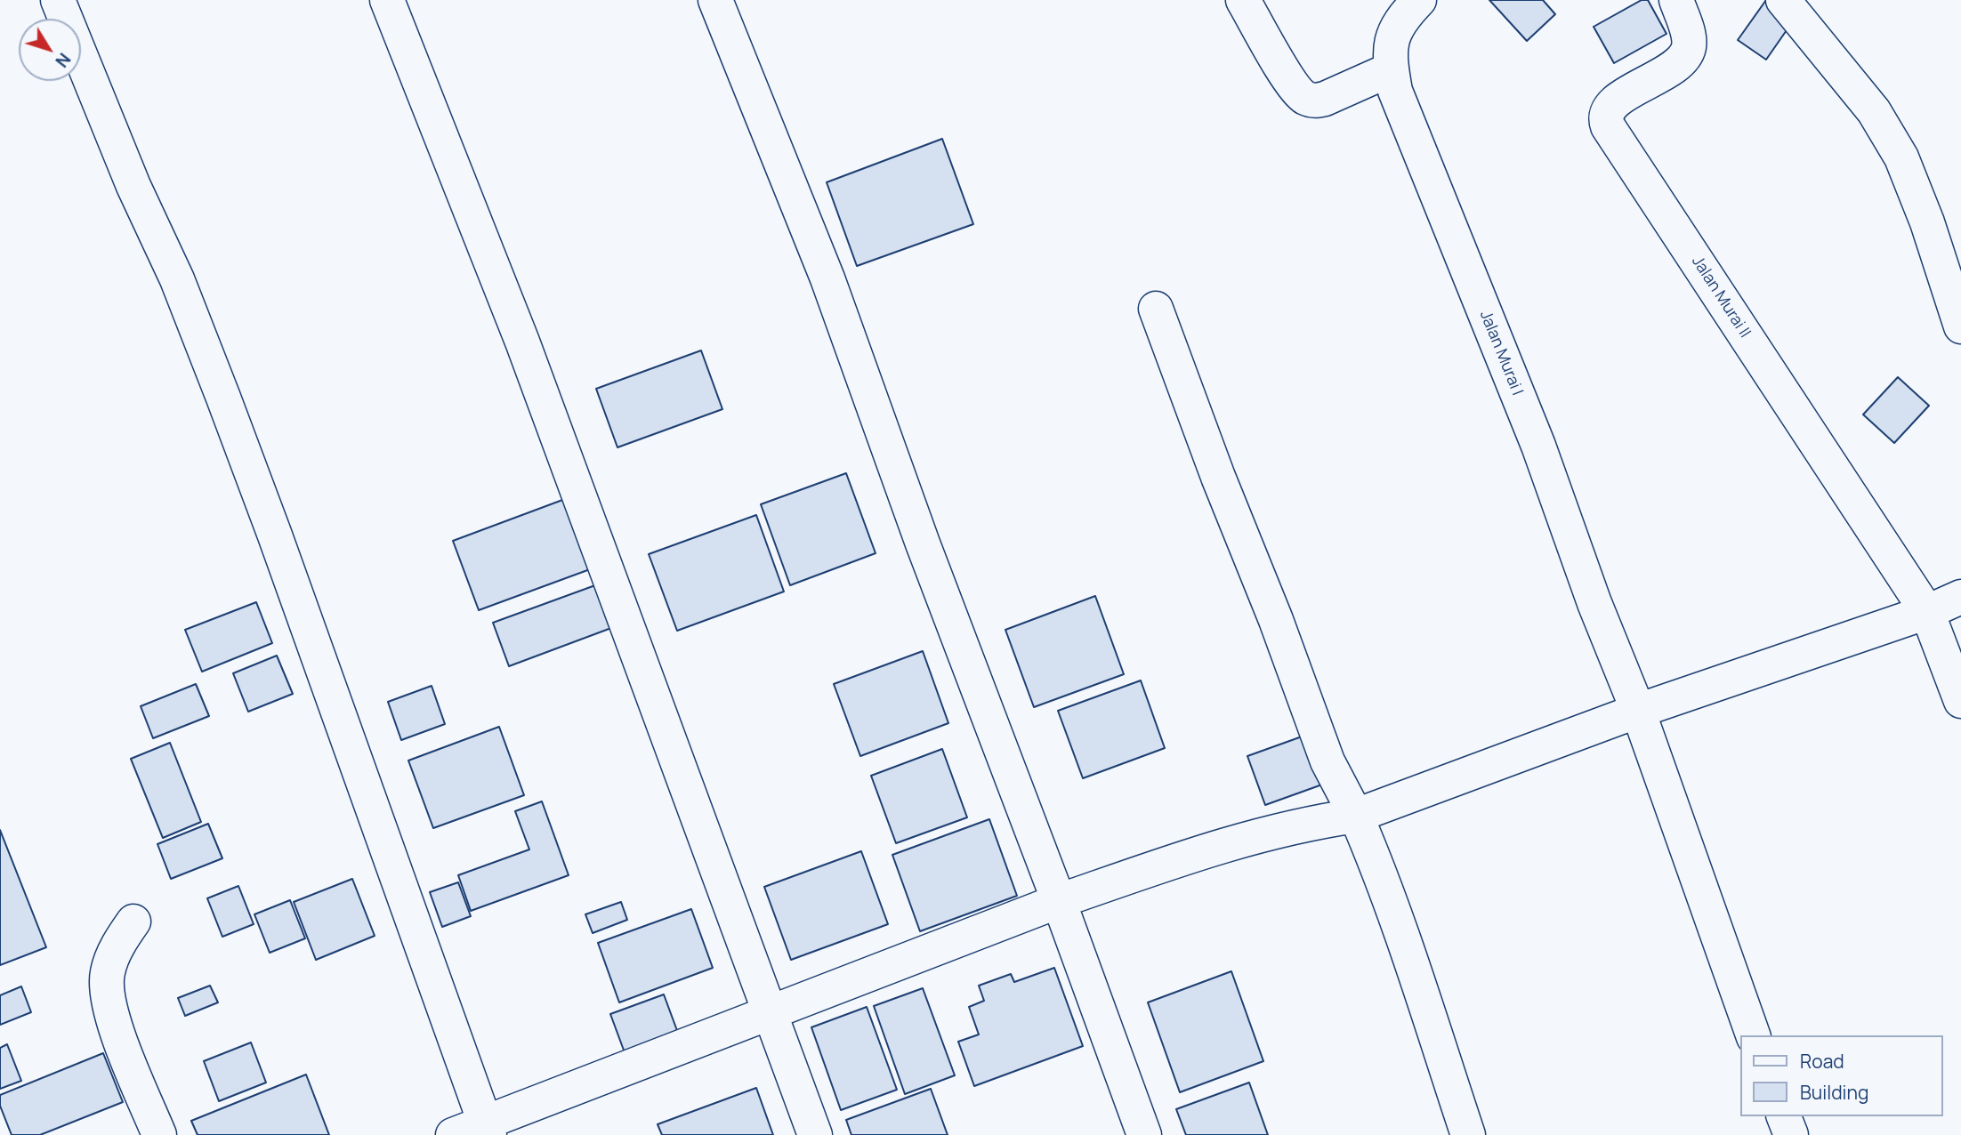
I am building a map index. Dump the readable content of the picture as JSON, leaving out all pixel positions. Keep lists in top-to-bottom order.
{
  "streets": {
    "street": ["Jalan Murai II", "Jalan Murai I"]
  },
  "legend": ["Road", "Building"],
  "north": "bottom right"
}
